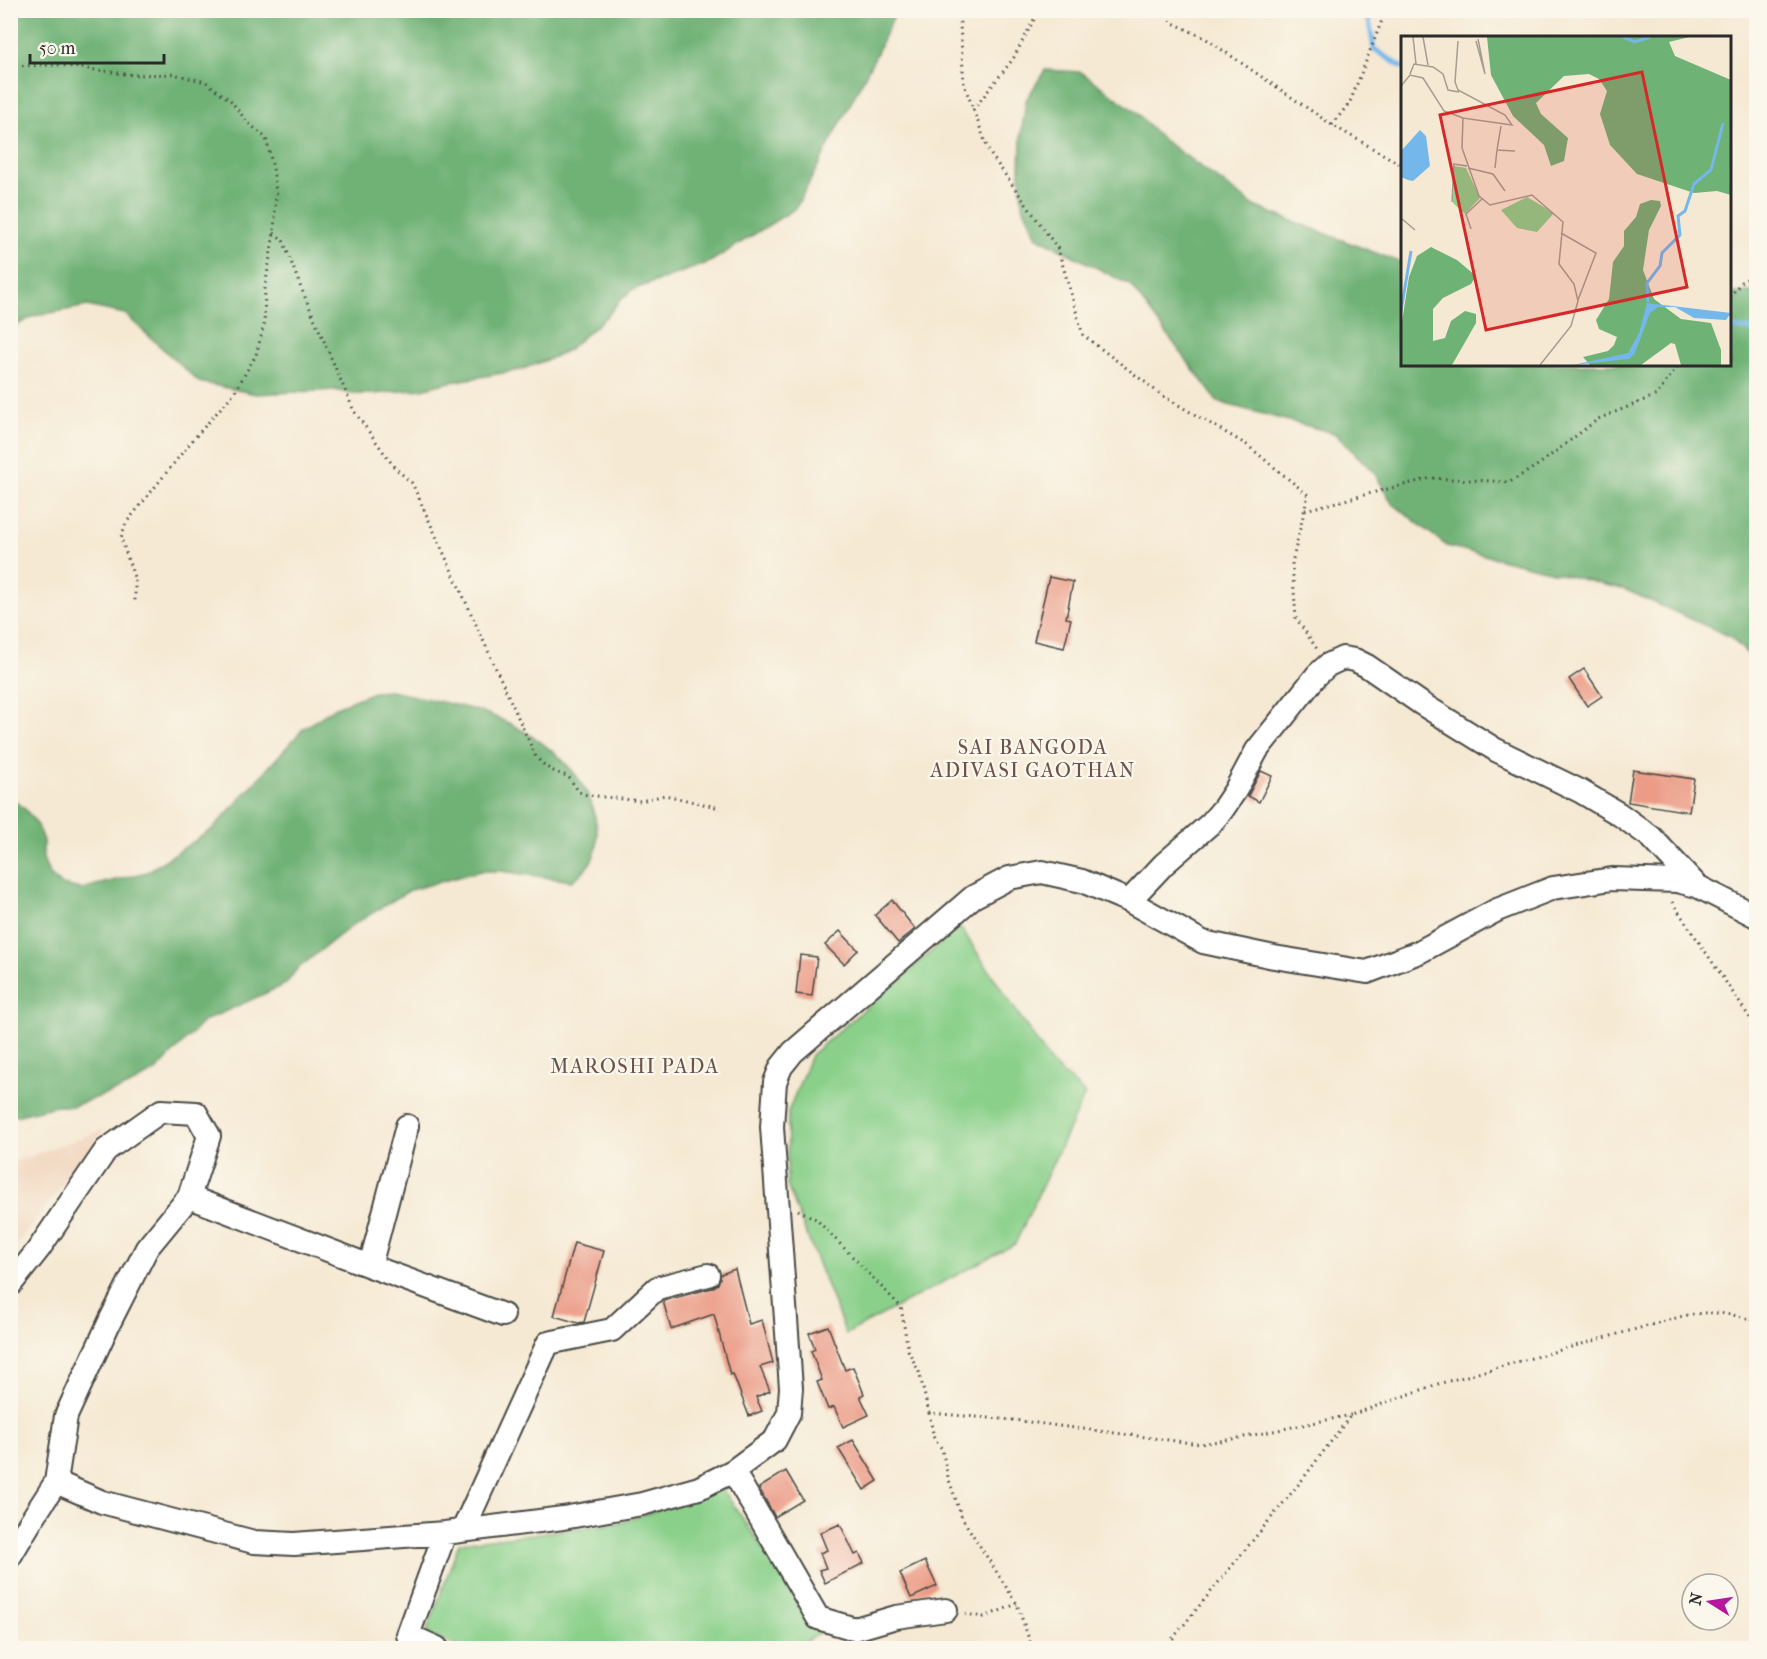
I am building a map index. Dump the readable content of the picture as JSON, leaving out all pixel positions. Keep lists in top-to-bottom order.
{
  "districts": ["SAI BANGODA ADIVASI GAOTHAN", "MAROSHI PADA"],
  "scale_bar": "50 m",
  "north": "left"
}
